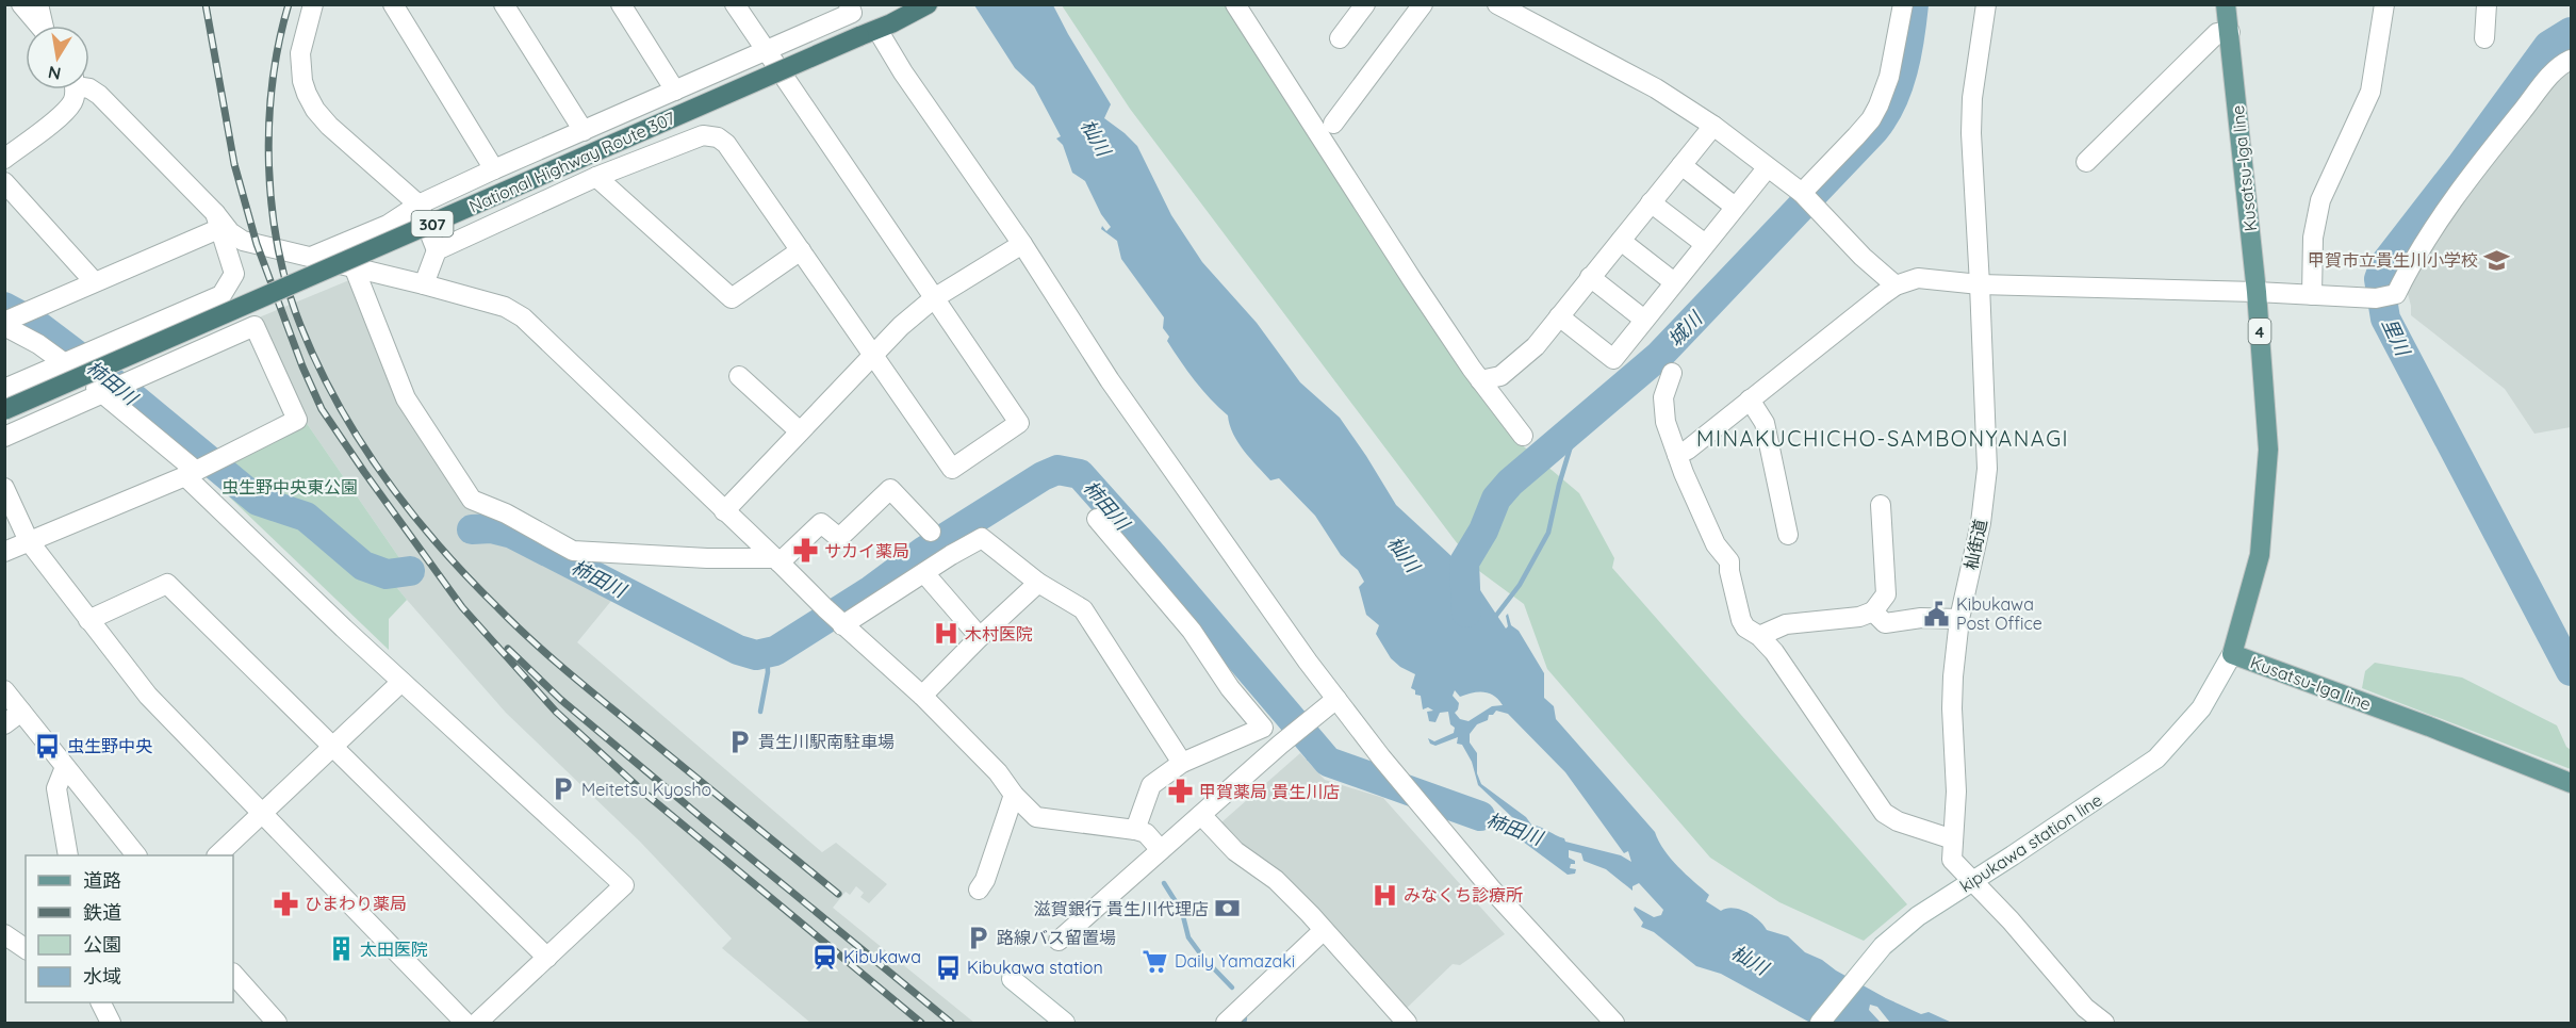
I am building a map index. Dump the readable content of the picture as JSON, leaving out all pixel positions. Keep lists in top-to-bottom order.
{
  "streets": {
    "highway": ["National Highway Route 307", "307"],
    "main road": ["Kusatsu-Iga line", "4"],
    "street": ["杣街道", "kipukawa station line"]
  },
  "crossings": [
    ["Kusatsu-Iga line", "kipukawa station line"],
    ["杣街道", "kipukawa station line"]
  ],
  "districts": ["MINAKUCHICHO-SAMBONYANAGI"],
  "water": [
    "杣川",
    "城川",
    "里川",
    "柿田川"
  ],
  "parks": ["虫生野中央東公園"],
  "places": {
    "school or university": ["甲賀市立貴生川小学校"],
    "pharmacy": ["サカイ薬局", "甲賀薬局 貴生川店", "ひまわり薬局"],
    "public building": ["Kibukawa Post Office"],
    "hospital": ["木村医院", "みなくち診療所"],
    "parking": ["貴生川駅南駐車場", "Meitetsu Kyosho", "路線バス留置場"],
    "bus stop": ["虫生野中央", "Kibukawa station"],
    "bank": ["滋賀銀行 貴生川代理店"],
    "building": ["太田医院"],
    "station": ["Kibukawa"],
    "supermarket": ["Daily Yamazaki"]
  },
  "legend": [
    "道路",
    "鉄道",
    "公園",
    "水域"
  ],
  "north": "bottom"
}
